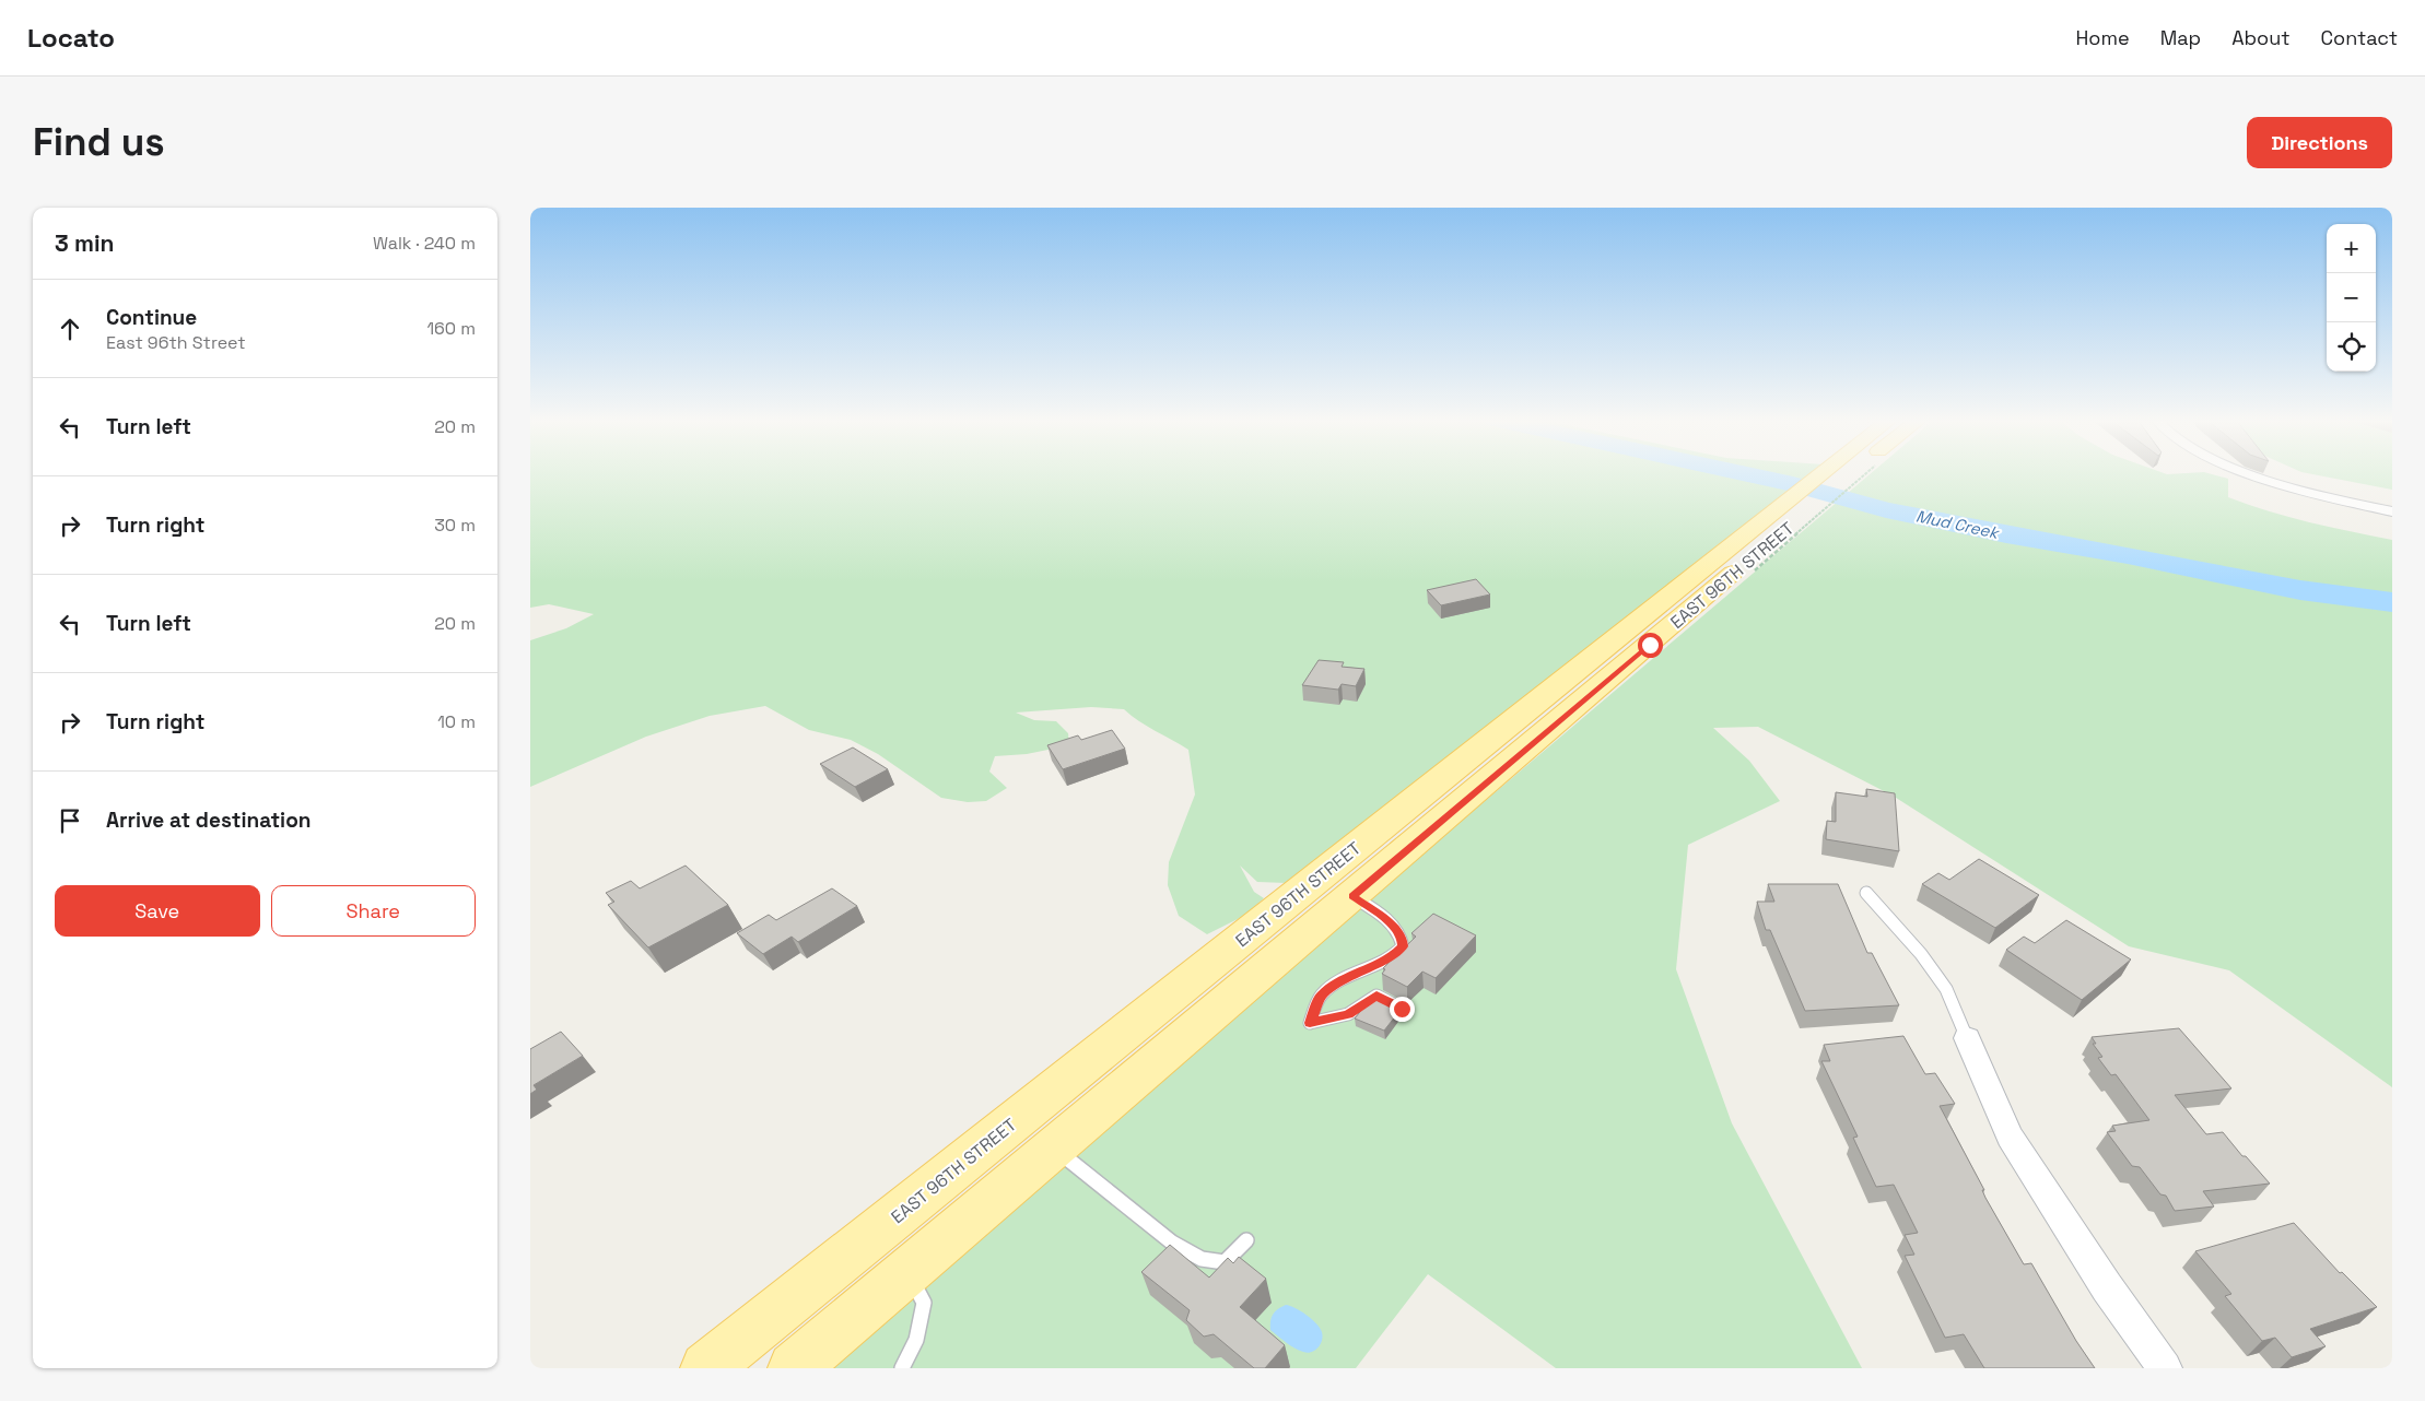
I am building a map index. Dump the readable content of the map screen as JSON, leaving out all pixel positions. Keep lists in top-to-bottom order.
{
  "streets": {
    "main road": ["EAST 96TH STREET"]
  },
  "water": ["Mud Creek"],
  "page": {
    "header": "Locato",
    "nav": [
      "Home",
      "Map",
      "About",
      "Contact"
    ],
    "buttons": [
      "Directions",
      ["Save", "Share"]
    ],
    "title": "Find us",
    "heading": ["3 min", "Walk · 240 m"],
    "map_buttons": ["+", "−"],
    "list": [
      ["Continue", "East 96th Street", "160 m"],
      ["Turn left", "20 m"],
      ["Turn right", "30 m"],
      ["Turn left", "20 m"],
      ["Turn right", "10 m"],
      "Arrive at destination"
    ]
  }
}
